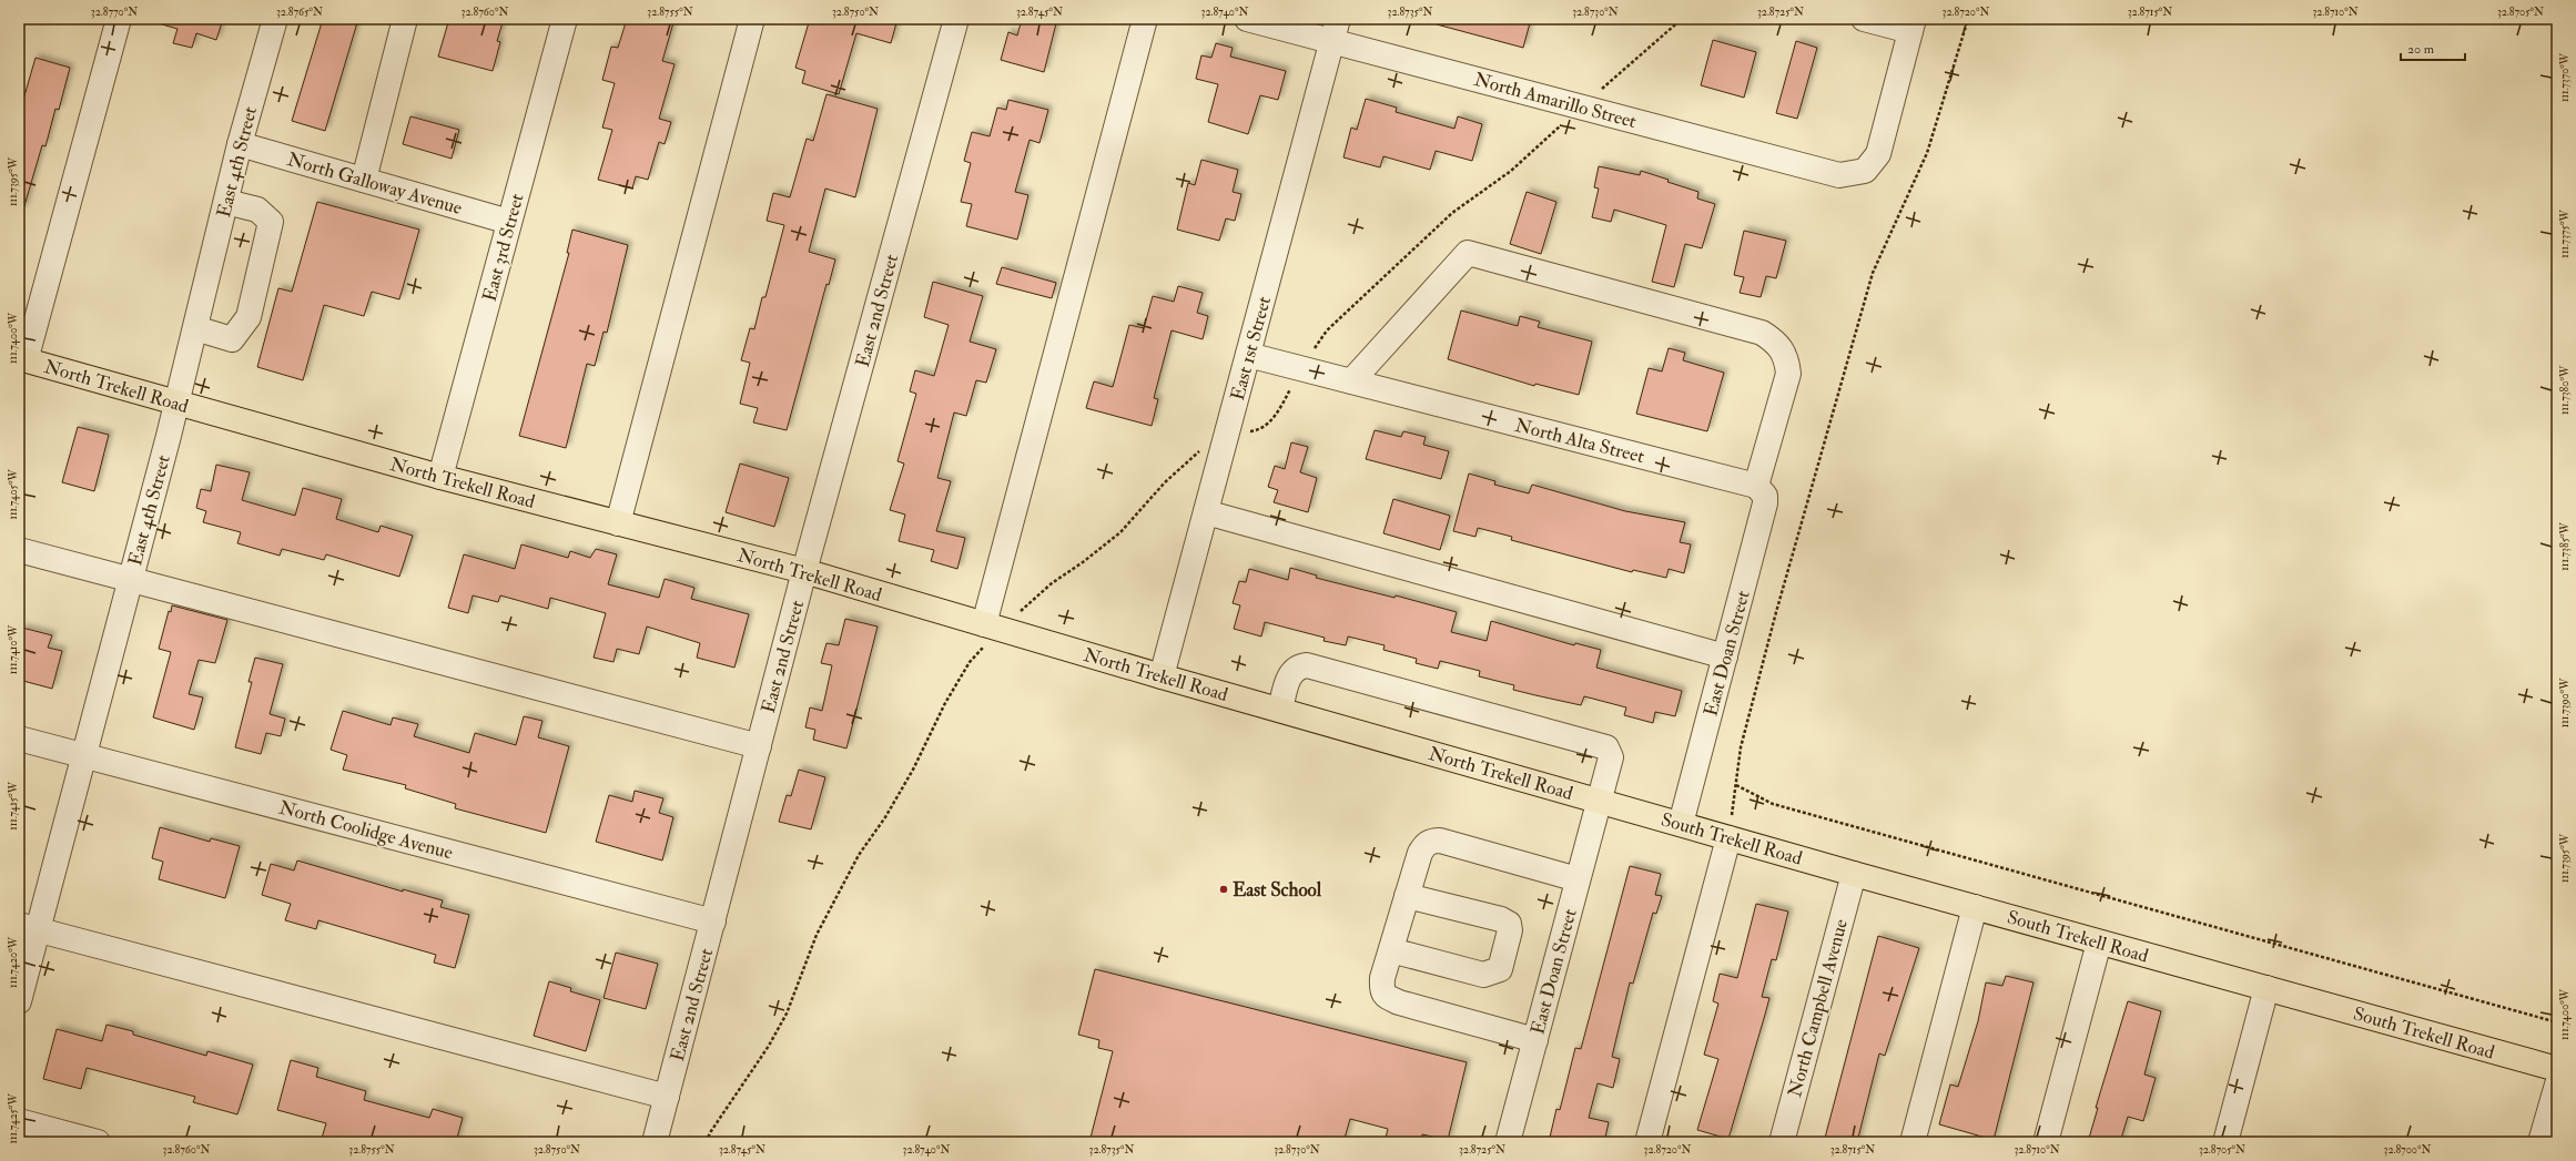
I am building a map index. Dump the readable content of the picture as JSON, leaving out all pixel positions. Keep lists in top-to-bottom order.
{
  "streets": {
    "main road": ["North Trekell Road", "South Trekell Road"],
    "street": [
      "North Amarillo Street",
      "East 4th Street",
      "North Galloway Avenue",
      "East 3rd Street",
      "East 2nd Street",
      "East 1st Street",
      "North Alta Street",
      "East Doan Street",
      "North Coolidge Avenue",
      "North Campbell Avenue"
    ]
  },
  "crossings": [
    ["North Amarillo Street", "East 1st Street"],
    ["East 4th Street", "North Galloway Avenue"],
    ["East 4th Street", "North Trekell Road"],
    ["East 4th Street", "North Coolidge Avenue"],
    ["North Galloway Avenue", "East 3rd Street"],
    ["East 3rd Street", "North Trekell Road"],
    ["East 2nd Street", "North Trekell Road"],
    ["East 2nd Street", "North Coolidge Avenue"],
    ["East 1st Street", "North Trekell Road"],
    ["East 1st Street", "North Alta Street"],
    ["North Trekell Road", "East Doan Street"],
    ["North Trekell Road", "South Trekell Road"],
    ["North Alta Street", "East Doan Street"],
    ["East Doan Street", "South Trekell Road"],
    ["South Trekell Road", "North Campbell Avenue"]
  ],
  "places": ["East School"],
  "scale_bar": "20 m",
  "coordinates": [
    "32.8770°N",
    "32.8765°N",
    "32.8760°N",
    "32.8755°N",
    "32.8750°N",
    "32.8745°N",
    "32.8740°N",
    "32.8735°N",
    "32.8730°N",
    "32.8725°N",
    "32.8720°N",
    "32.8715°N",
    "32.8710°N",
    "32.8705°N",
    "111.7370°W",
    "111.7395°W",
    "111.7375°W",
    "111.7400°W",
    "111.7380°W",
    "111.7405°W",
    "111.7385°W",
    "111.7410°W",
    "111.7390°W",
    "111.7415°W",
    "111.7420°W",
    "111.7425°W",
    "32.8700°N"
  ]
}
